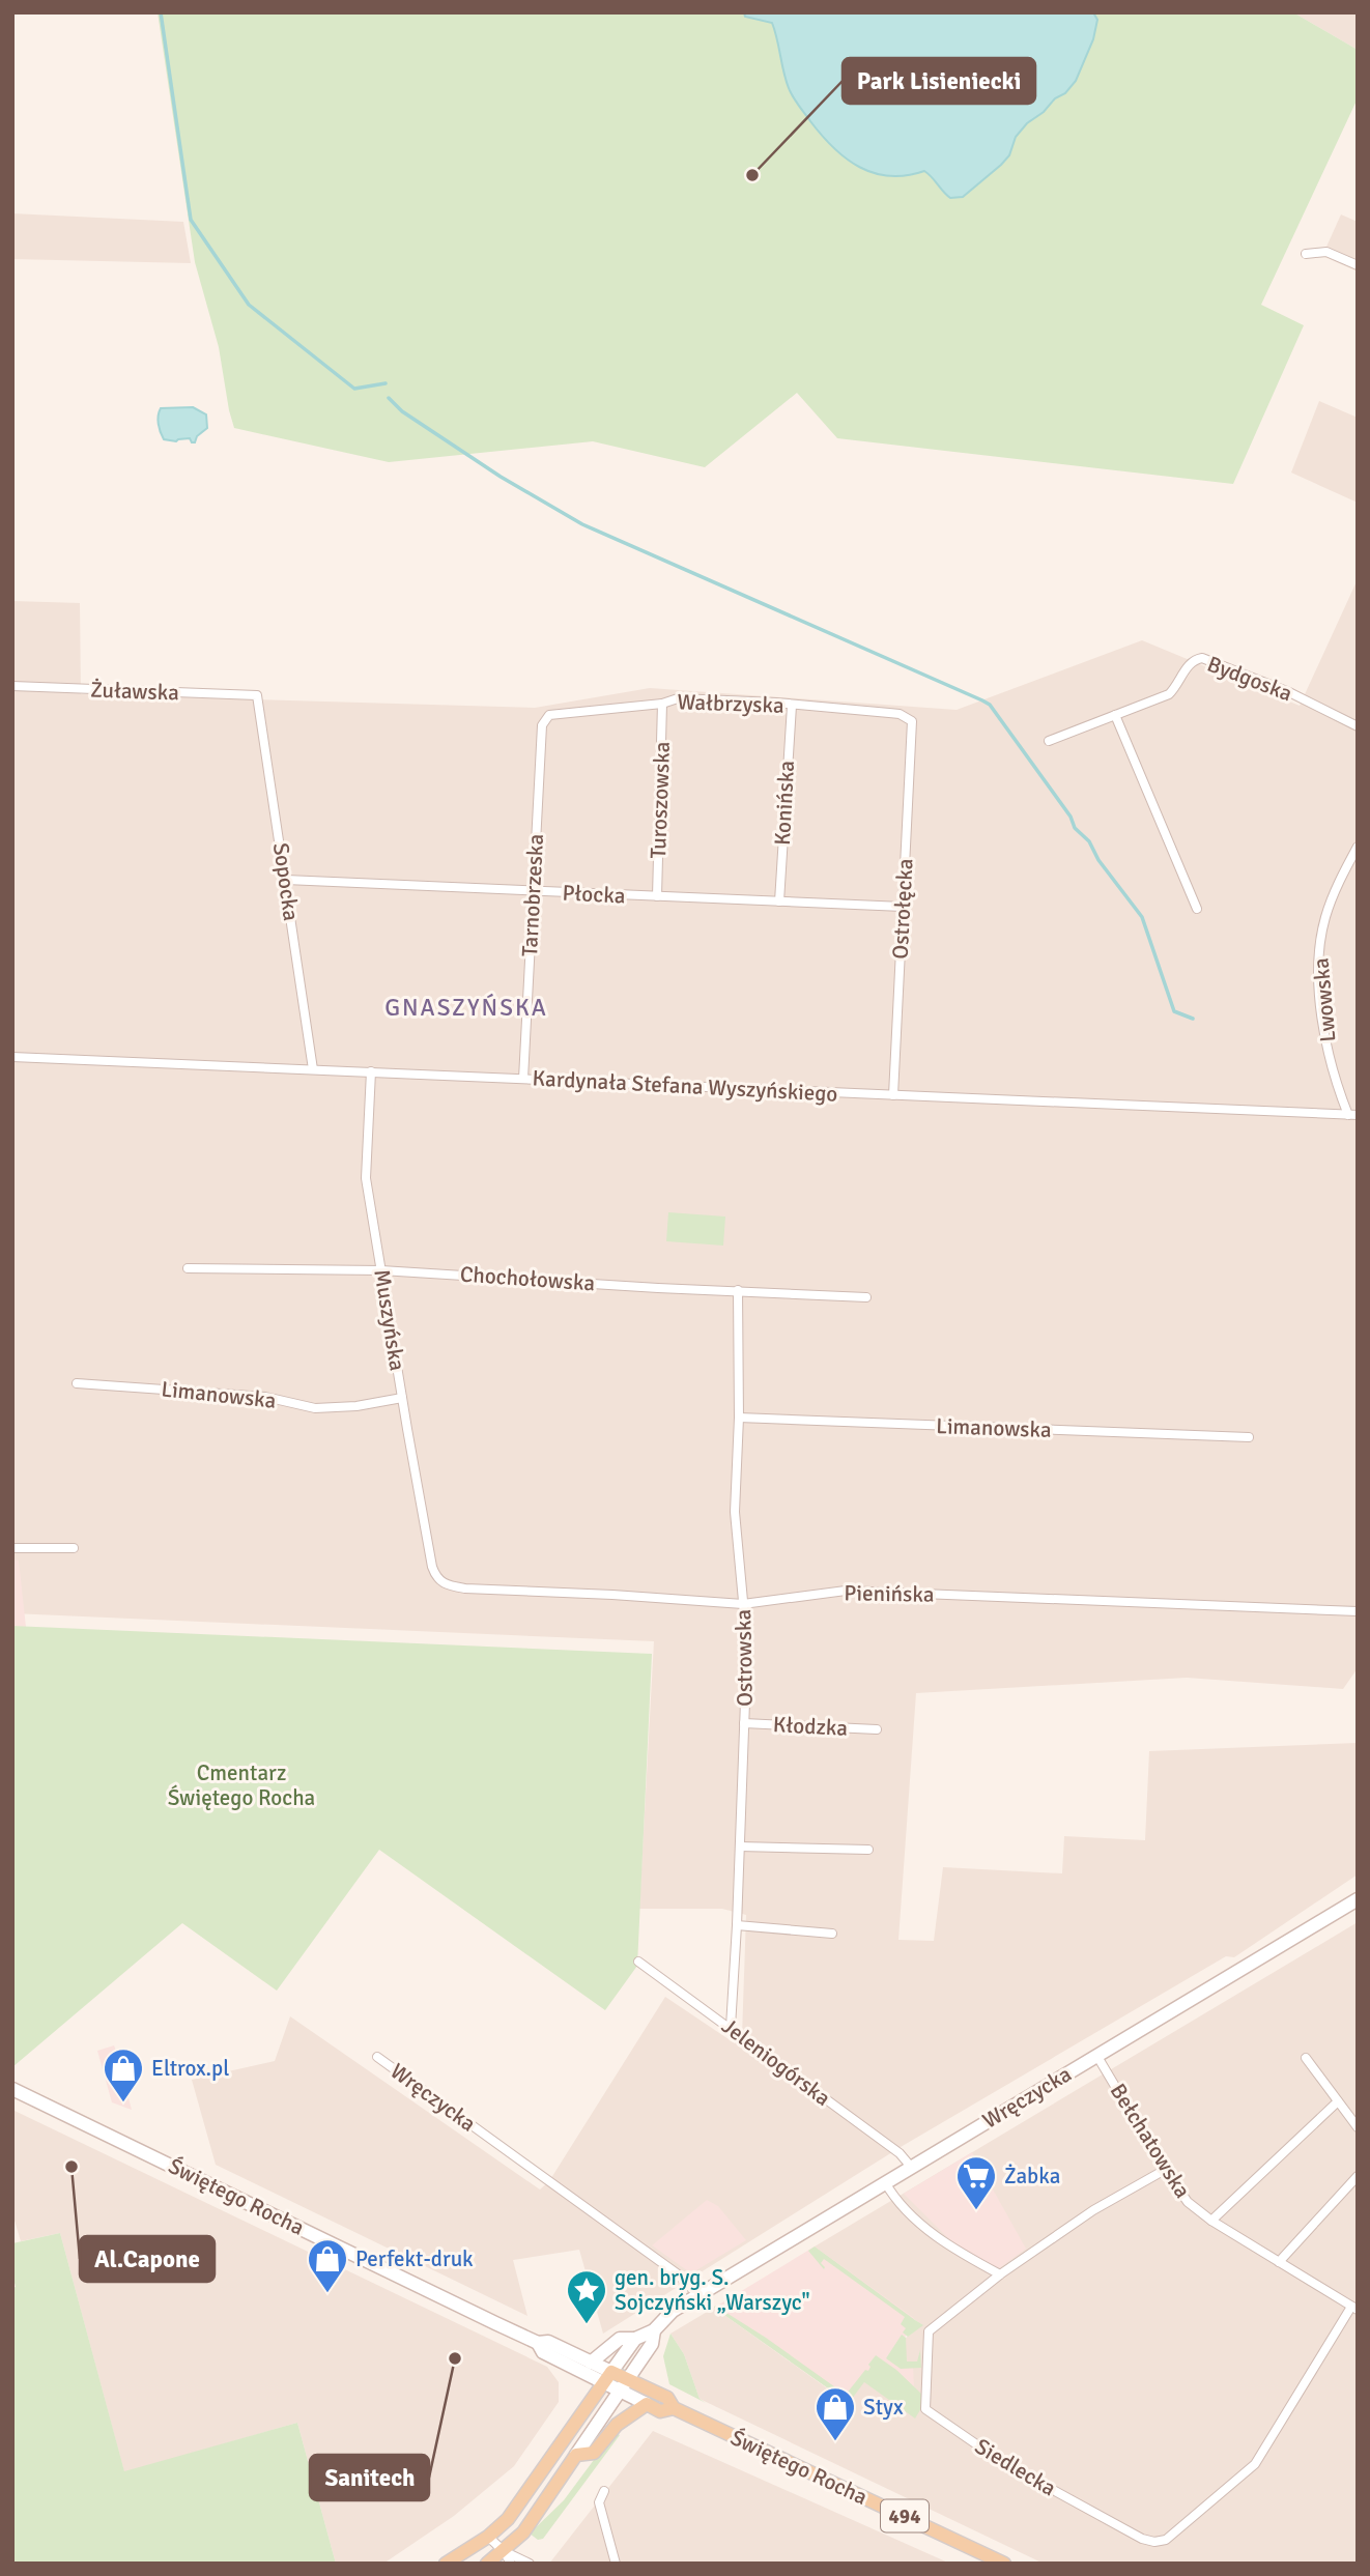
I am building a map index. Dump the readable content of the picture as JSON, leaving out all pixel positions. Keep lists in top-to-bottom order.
{
  "streets": {
    "main road": ["Wręczycka", "Świętego Rocha", "494"],
    "street": [
      "Bydgoska",
      "Żuławska",
      "Wałbrzyska",
      "Turoszowska",
      "Konińska",
      "Sopocka",
      "Płocka",
      "Tarnobrzeska",
      "Ostrołęcka",
      "Lwowska",
      "Kardynała Stefana Wyszyńskiego",
      "Chochołowska",
      "Muszyńska",
      "Limanowska",
      "Pienińska",
      "Ostrowska",
      "Kłodzka",
      "Jeleniogórska",
      "Bełchatowska",
      "Siedlecka"
    ]
  },
  "crossings": [
    ["Żuławska", "Sopocka"],
    ["Wałbrzyska", "Turoszowska"],
    ["Wałbrzyska", "Konińska"],
    ["Wałbrzyska", "Tarnobrzeska"],
    ["Wałbrzyska", "Ostrołęcka"],
    ["Turoszowska", "Płocka"],
    ["Konińska", "Płocka"],
    ["Sopocka", "Płocka"],
    ["Sopocka", "Kardynała Stefana Wyszyńskiego"],
    ["Płocka", "Tarnobrzeska"],
    ["Płocka", "Ostrołęcka"],
    ["Tarnobrzeska", "Kardynała Stefana Wyszyńskiego"],
    ["Ostrołęcka", "Kardynała Stefana Wyszyńskiego"],
    ["Lwowska", "Kardynała Stefana Wyszyńskiego"],
    ["Kardynała Stefana Wyszyńskiego", "Muszyńska"],
    ["Chochołowska", "Muszyńska"],
    ["Chochołowska", "Ostrowska"],
    ["Muszyńska", "Limanowska"],
    ["Muszyńska", "Pienińska"],
    ["Limanowska", "Ostrowska"],
    ["Pienińska", "Ostrowska"],
    ["Ostrowska", "Kłodzka"],
    ["Ostrowska", "Jeleniogórska"],
    ["Jeleniogórska", "Wręczycka"],
    ["Wręczycka", "Bełchatowska"],
    ["Wręczycka", "Świętego Rocha"],
    ["Bełchatowska", "Siedlecka"]
  ],
  "districts": ["GNASZYŃSKA"],
  "parks": ["Cmentarz Świętego Rocha"],
  "places": {
    "other": ["Park Lisieniecki", "Al.Capone", "Sanitech"],
    "shop": ["Eltrox.pl", "Perfekt-druk", "Styx"],
    "supermarket": ["Żabka"],
    "place": ["gen. bryg. S. Sojczyński „Warszyc\""]
  }
}
